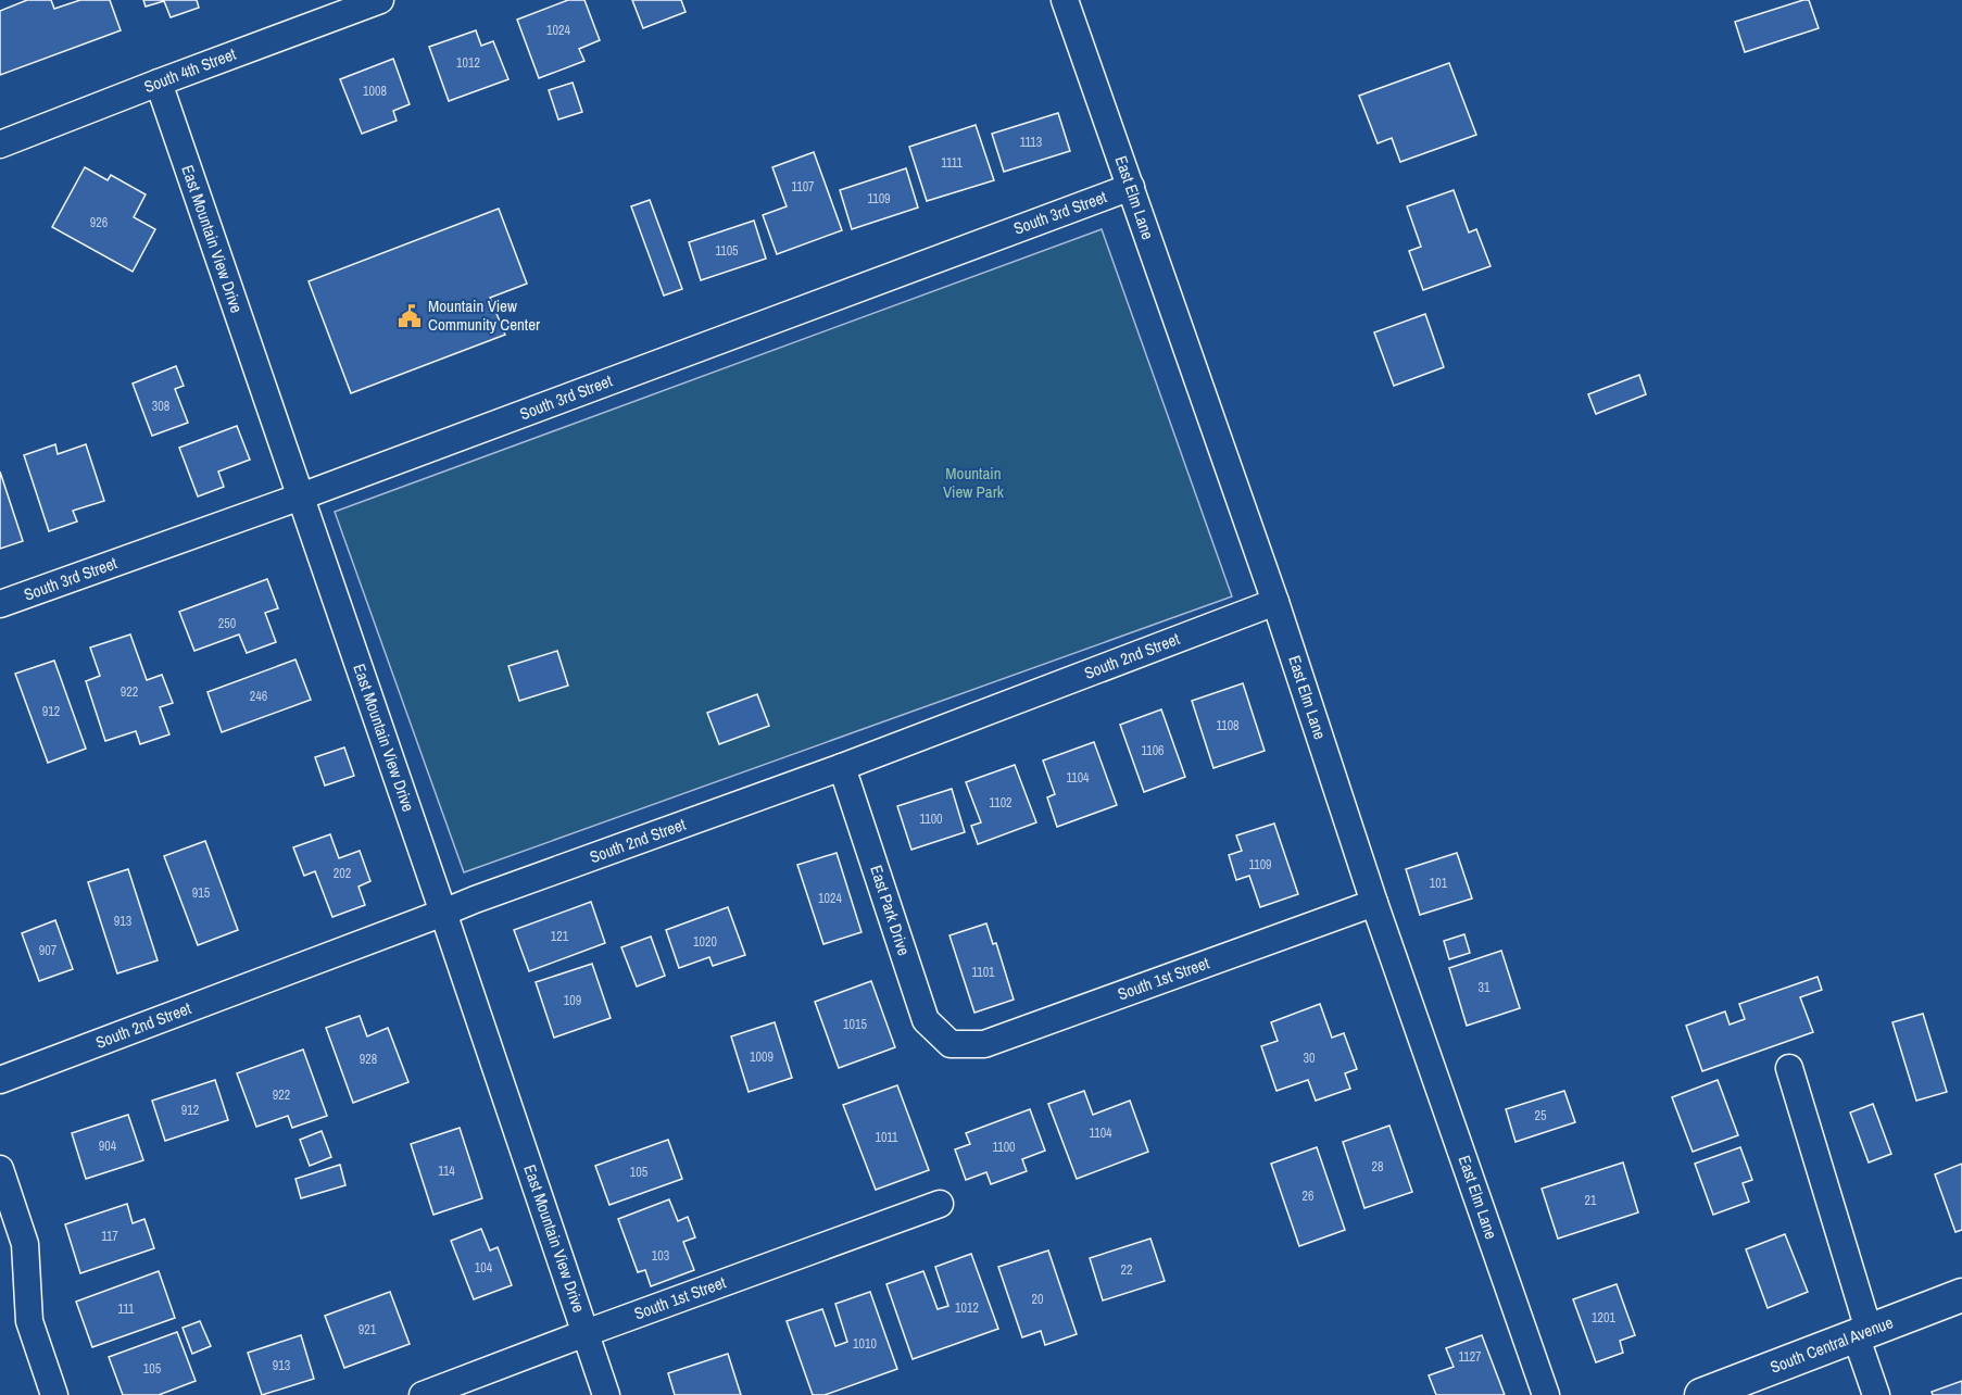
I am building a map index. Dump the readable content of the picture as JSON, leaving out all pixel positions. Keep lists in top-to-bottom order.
{
  "streets": {
    "street": [
      "South 4th Street",
      "East Elm Lane",
      "South 3rd Street",
      "East Mountain View Drive",
      "South 2nd Street",
      "East Park Drive",
      "South 1st Street",
      "South Central Avenue"
    ]
  },
  "crossings": [
    ["South 4th Street", "East Mountain View Drive"],
    ["East Elm Lane", "South 3rd Street"],
    ["East Elm Lane", "South 2nd Street"],
    ["East Elm Lane", "South 1st Street"],
    ["South 3rd Street", "East Mountain View Drive"],
    ["East Mountain View Drive", "South 2nd Street"],
    ["East Mountain View Drive", "South 1st Street"],
    ["South 2nd Street", "East Park Drive"],
    ["East Park Drive", "South 1st Street"]
  ],
  "parks": ["Mountain View Park"],
  "places": {
    "public building": ["Mountain View Community Center"]
  },
  "house_numbers": [
    "1024",
    "1012",
    "1008",
    "1113",
    "1111",
    "1107",
    "1109",
    "926",
    "1105",
    "308",
    "250",
    "922",
    "246",
    "912",
    "1108",
    "1106",
    "1104",
    "1102",
    "1100",
    "1109",
    "202",
    "101",
    "915",
    "1024",
    "913",
    "121",
    "1020",
    "907",
    "1101",
    "31",
    "109",
    "1015",
    "1009",
    "30",
    "928",
    "922",
    "912",
    "25",
    "1104",
    "1011",
    "904",
    "1100",
    "28",
    "114",
    "105",
    "26",
    "21",
    "117",
    "103",
    "104",
    "22",
    "20",
    "1012",
    "111",
    "1201",
    "921",
    "1010",
    "1127",
    "913",
    "105"
  ]
}
